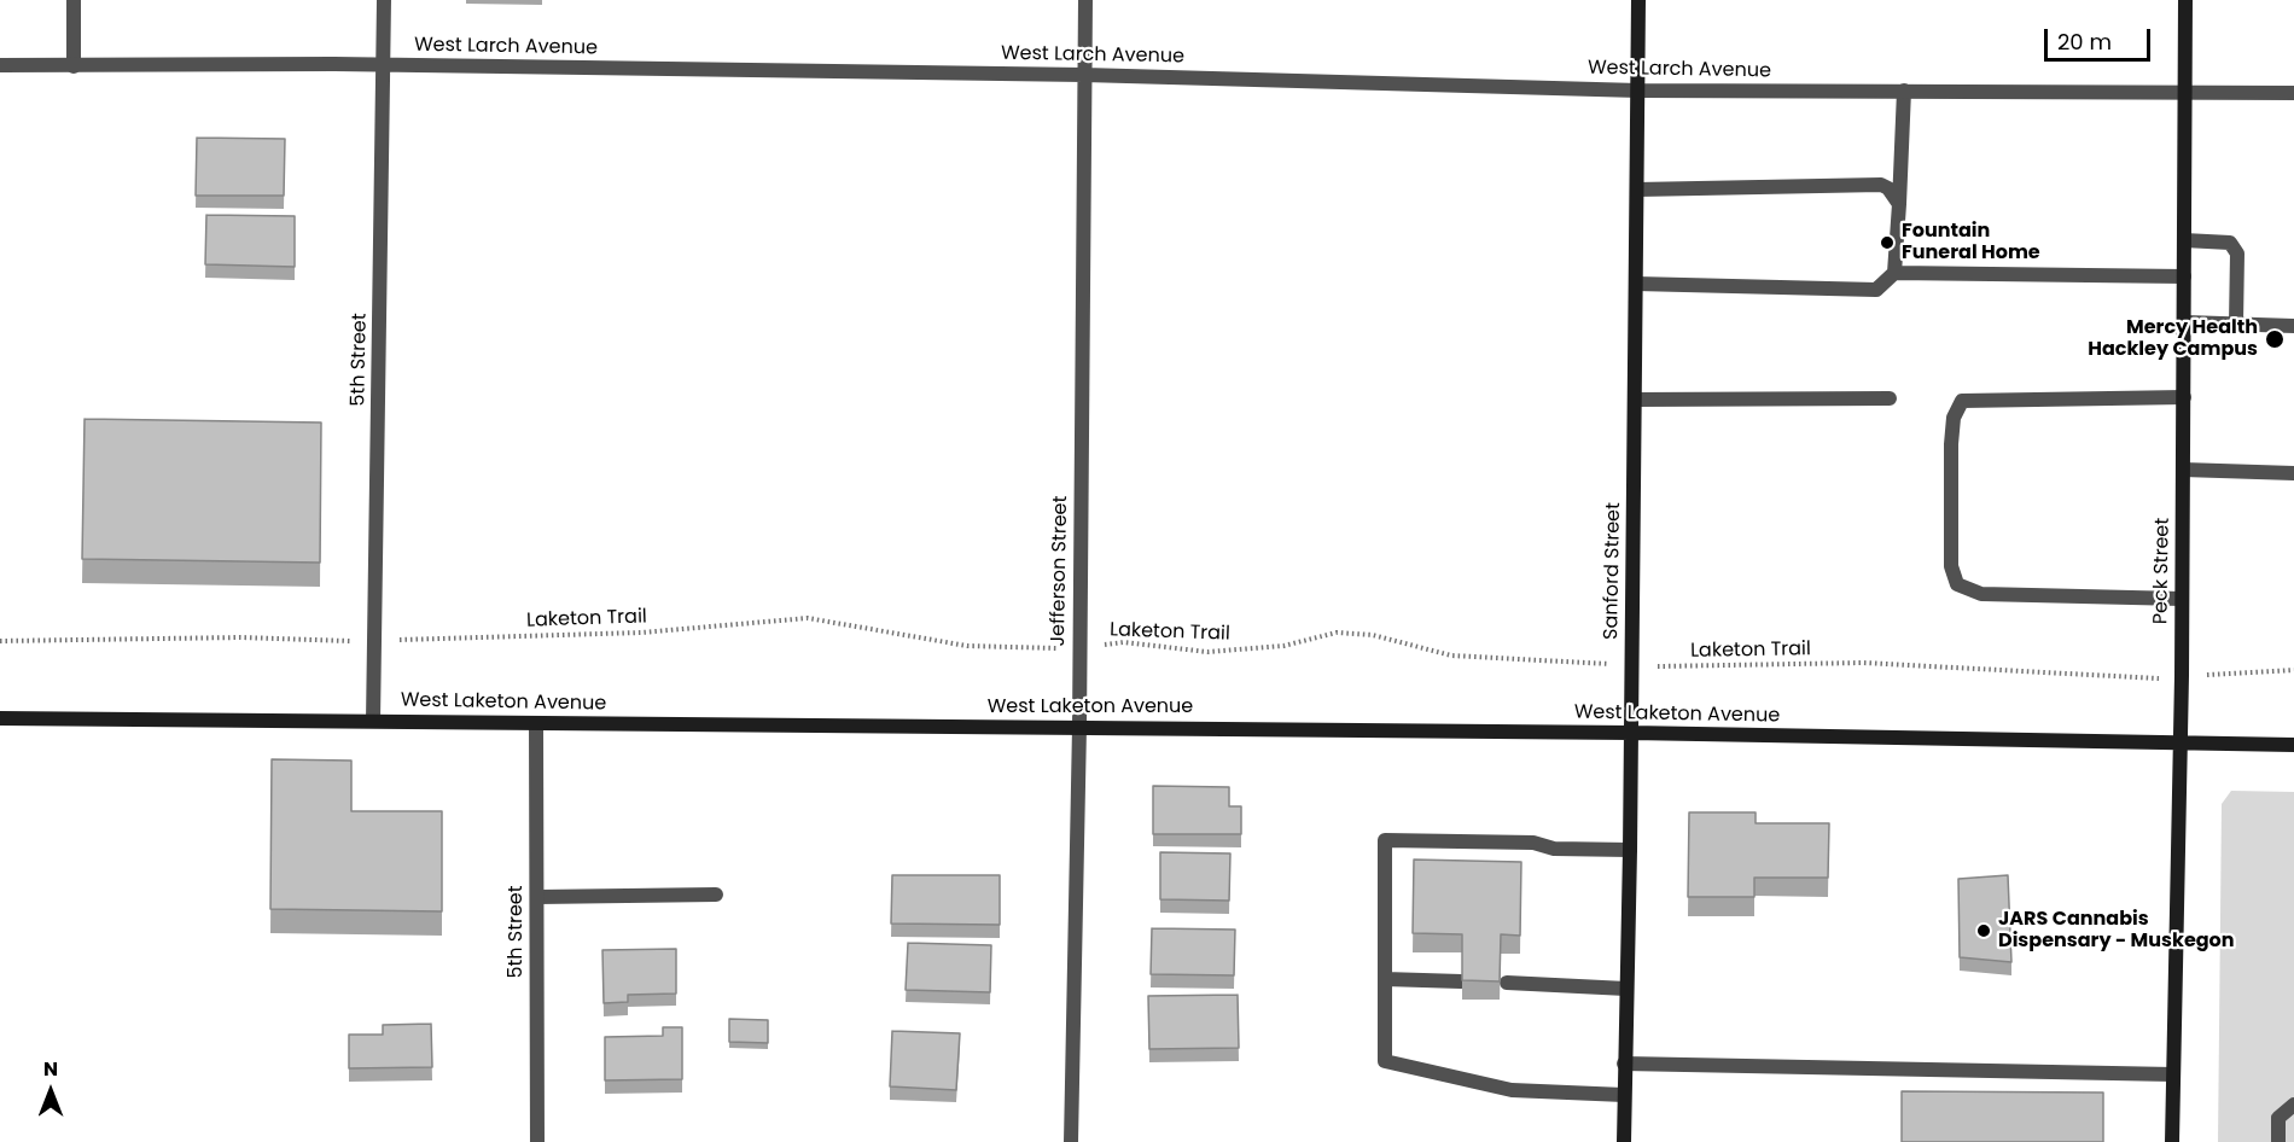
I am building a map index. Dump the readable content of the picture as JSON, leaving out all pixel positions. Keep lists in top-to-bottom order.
{
  "streets": {
    "street": [
      "West Larch Avenue",
      "5th Street",
      "Jefferson Street",
      "Sanford Street",
      "Peck Street",
      "West Laketon Avenue"
    ],
    "path": ["Laketon Trail"]
  },
  "crossings": [
    ["West Larch Avenue", "5th Street"],
    ["West Larch Avenue", "Jefferson Street"],
    ["West Larch Avenue", "Sanford Street"],
    ["West Larch Avenue", "Peck Street"],
    ["5th Street", "Laketon Trail"],
    ["5th Street", "West Laketon Avenue"],
    ["Jefferson Street", "Laketon Trail"],
    ["Jefferson Street", "West Laketon Avenue"],
    ["Sanford Street", "Laketon Trail"],
    ["Sanford Street", "West Laketon Avenue"],
    ["Peck Street", "Laketon Trail"],
    ["Peck Street", "West Laketon Avenue"]
  ],
  "places": ["Fountain Funeral Home", "Mercy Health Hackley Campus", "JARS Cannabis Dispensary - Muskegon"],
  "scale_bar": "20 m",
  "north": "top"
}
